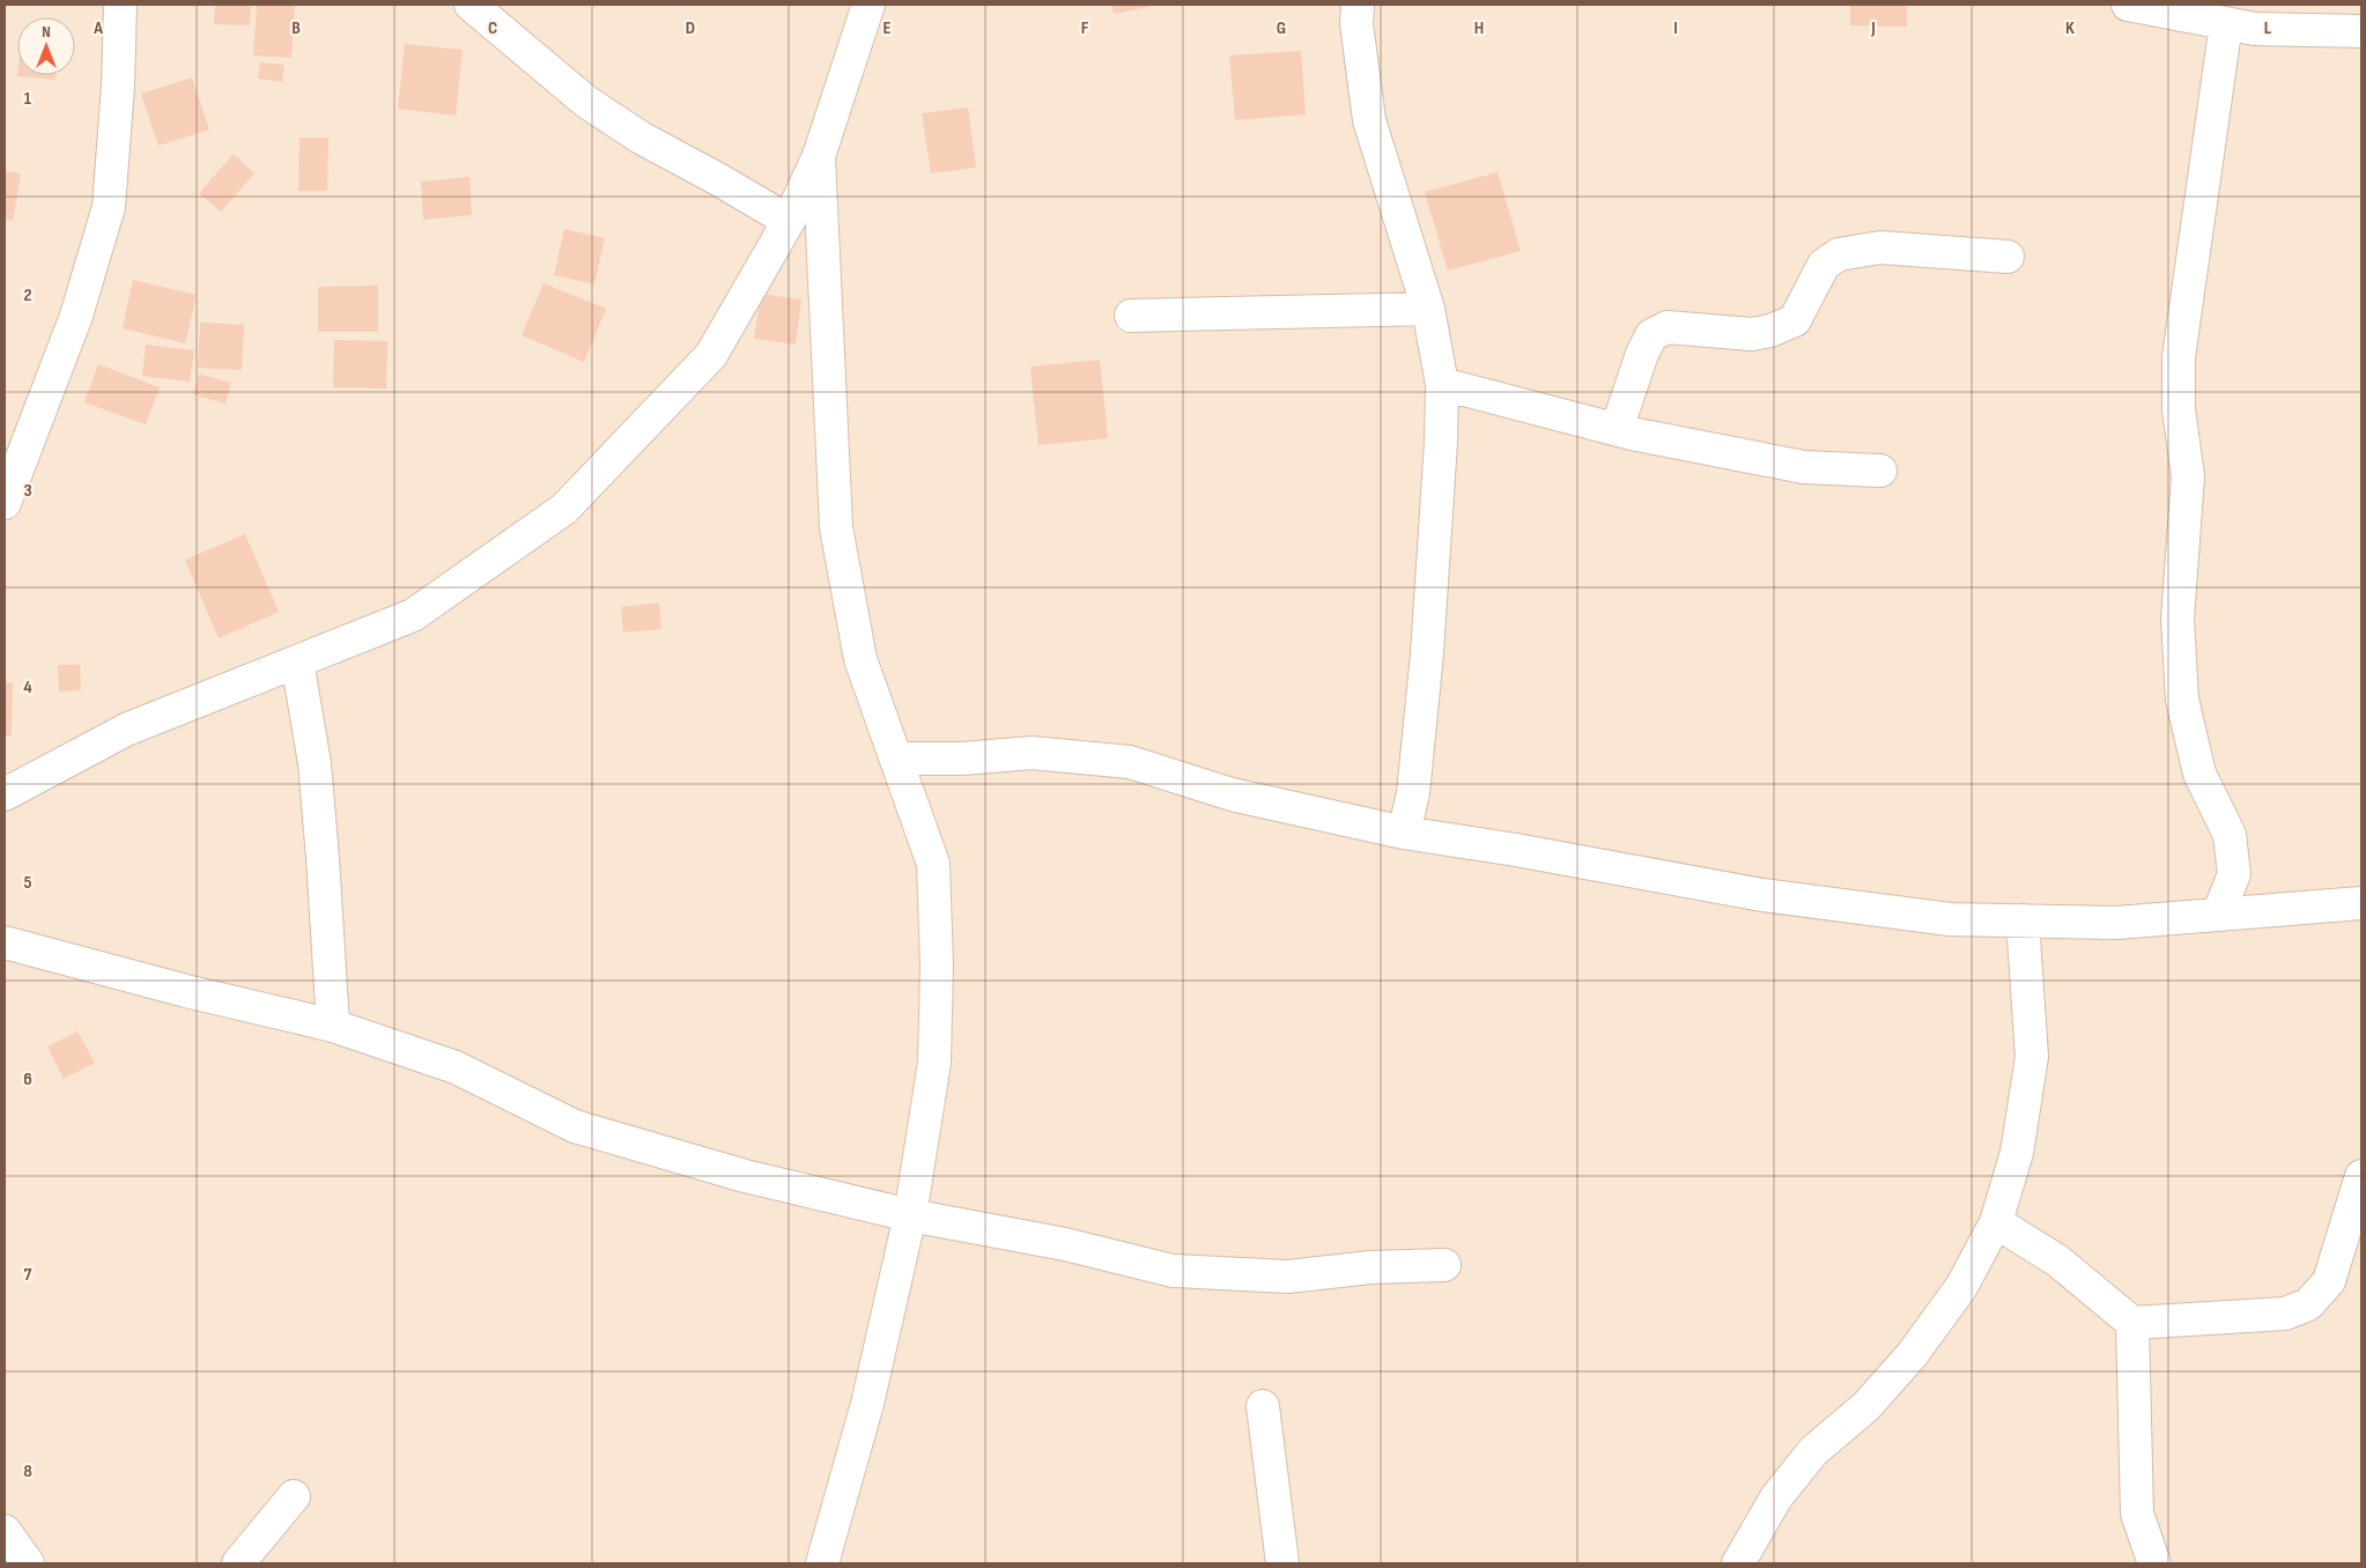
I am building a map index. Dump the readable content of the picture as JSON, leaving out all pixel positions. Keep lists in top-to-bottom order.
{
  "north": "top",
  "grid": {
    "columns": [
      "A",
      "B",
      "C",
      "D",
      "E",
      "F",
      "G",
      "H",
      "I",
      "J",
      "K",
      "L"
    ],
    "rows": [
      "1",
      "2",
      "3",
      "4",
      "5",
      "6",
      "7",
      "8"
    ]
  }
}
